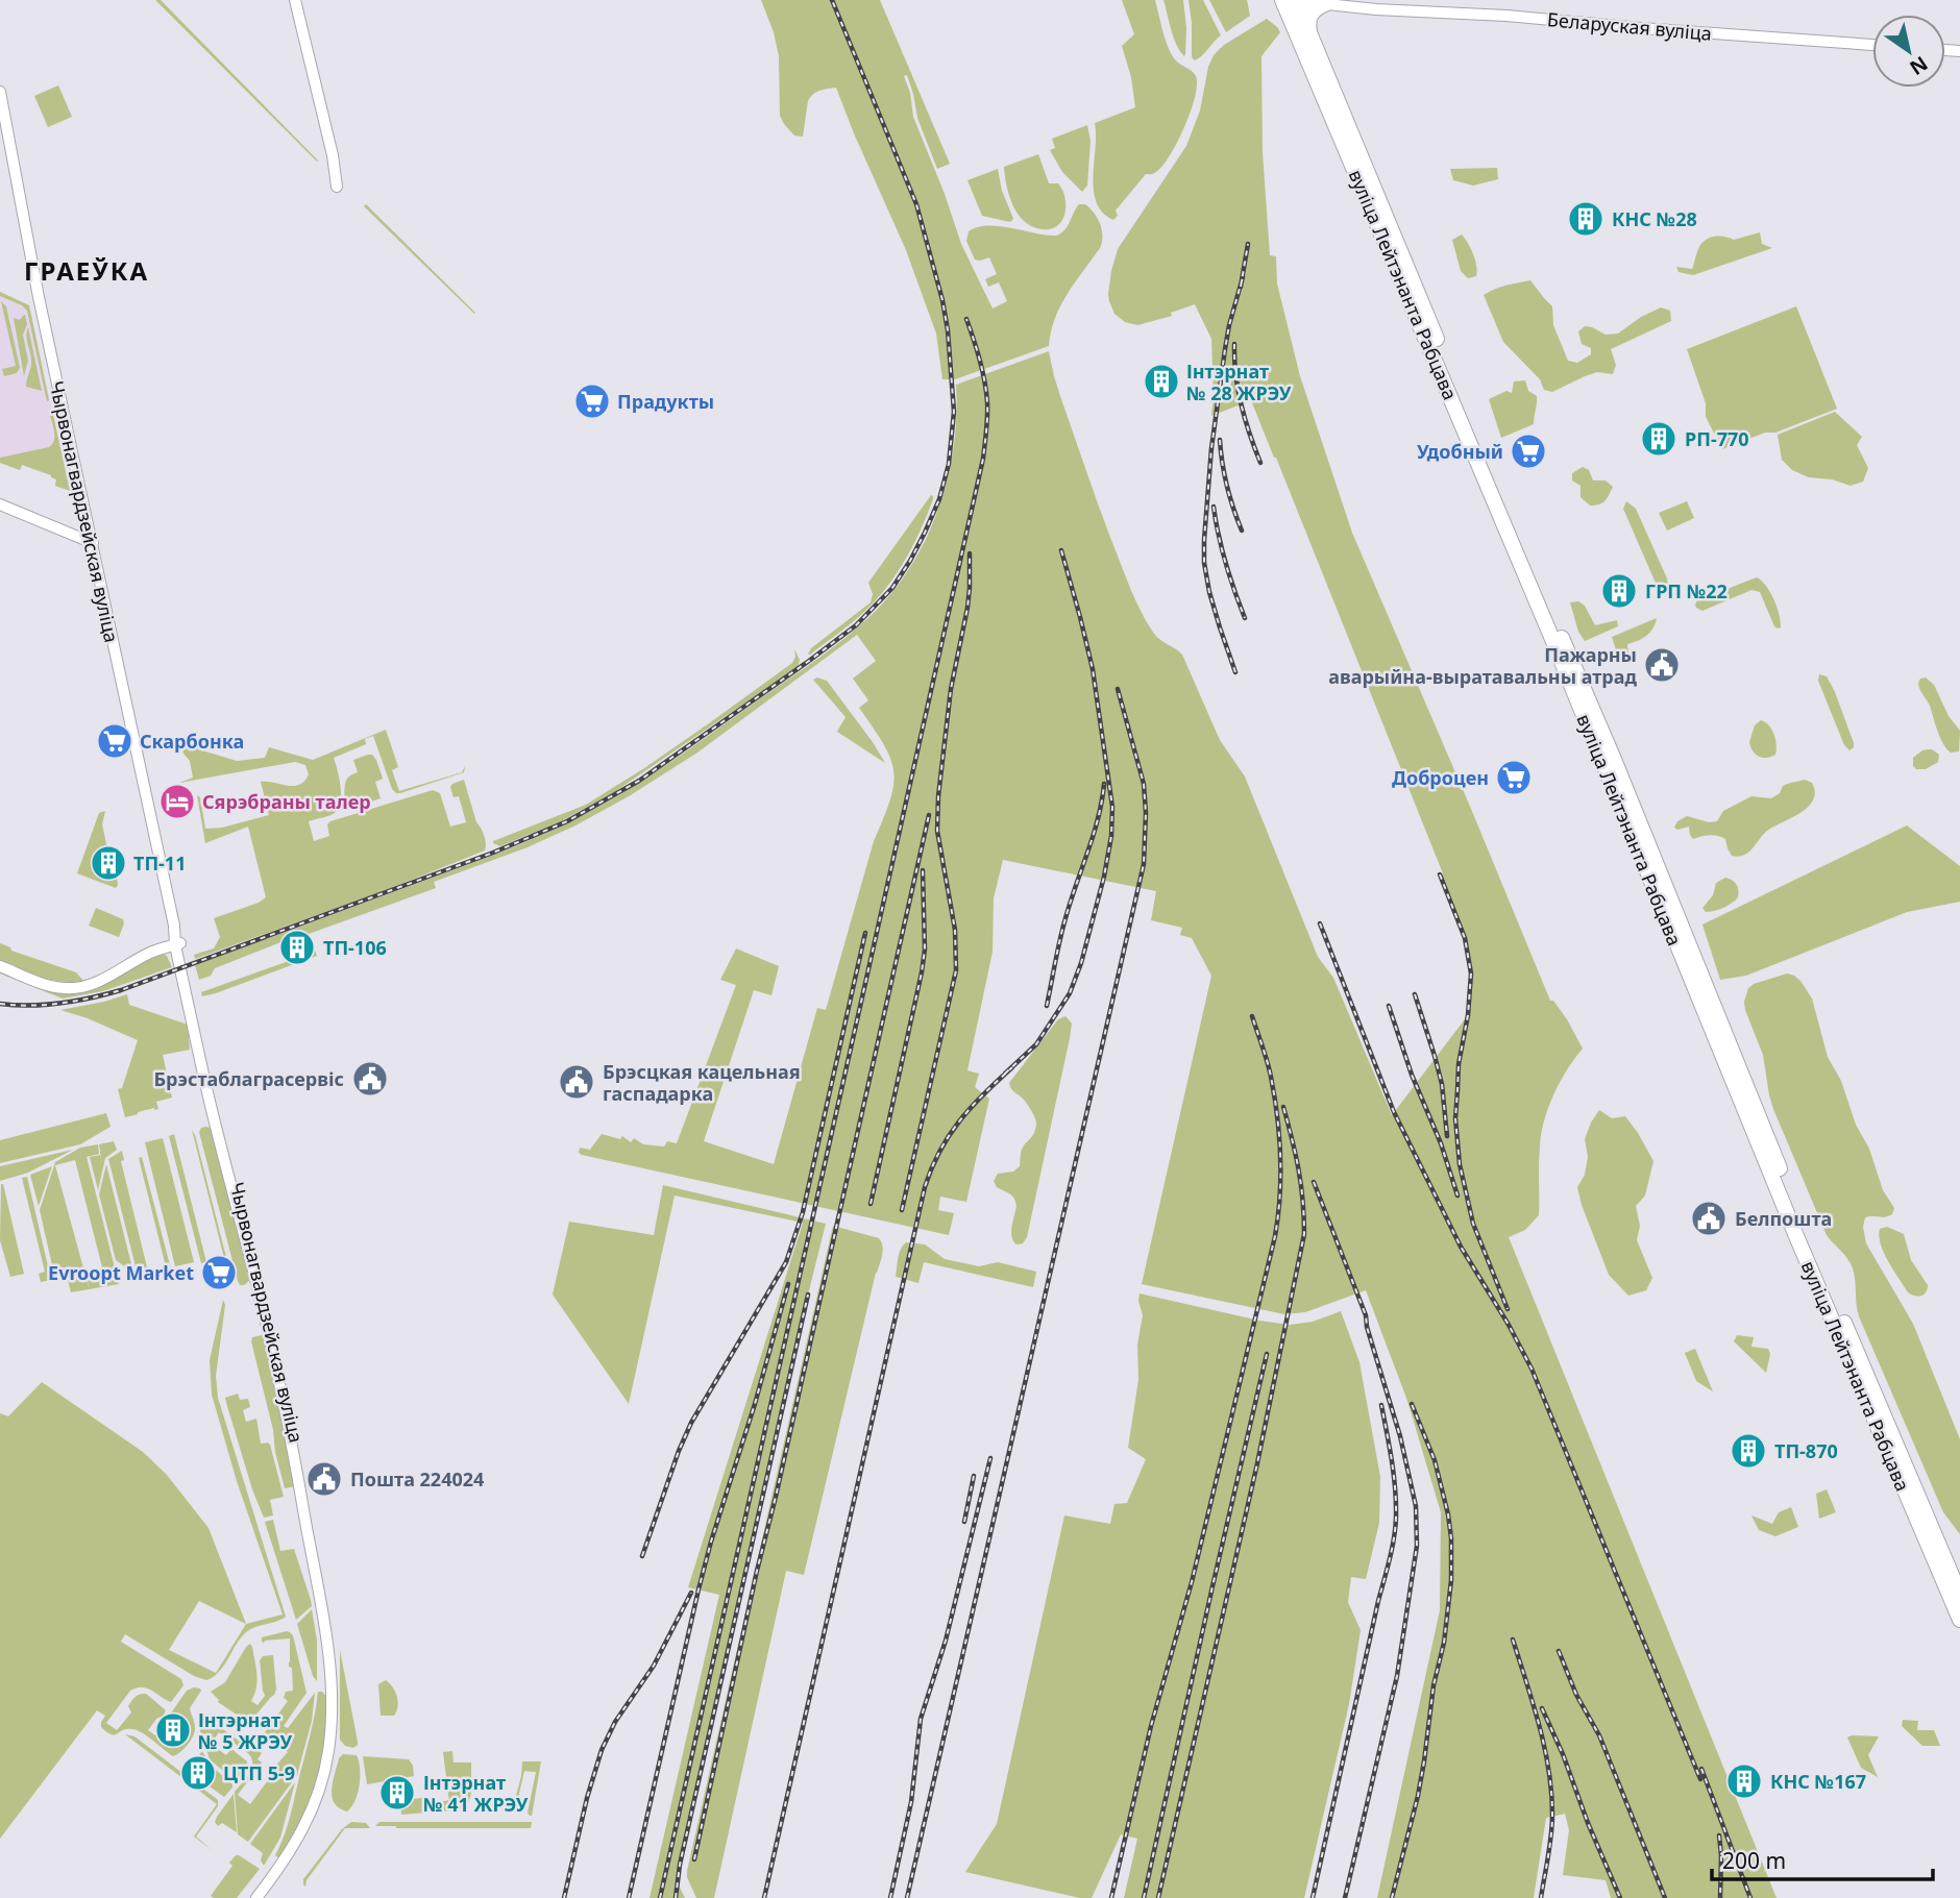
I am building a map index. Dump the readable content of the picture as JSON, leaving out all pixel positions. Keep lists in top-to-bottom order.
{
  "streets": {
    "highway": ["вуліца Лейтэнанта Рабцава"],
    "main road": ["Беларуская вуліца", "Чырвонагвардзейская вуліца"]
  },
  "crossings": [
    ["Беларуская вуліца", "вуліца Лейтэнанта Рабцава"]
  ],
  "districts": ["ГРАЕЎКА"],
  "places": {
    "building": [
      "КНС №28",
      "Інтэрнат № 28 ЖРЭУ",
      "РП-770",
      "ГРП №22",
      "ТП-11",
      "ТП-106",
      "ТП-870",
      "Інтэрнат № 5 ЖРЭУ",
      "ЦТП 5-9",
      "КНС №167",
      "Інтэрнат № 41 ЖРЭУ"
    ],
    "supermarket": [
      "Прадукты",
      "Удобный",
      "Скарбонка",
      "Доброцен",
      "Evroopt Market"
    ],
    "public building": [
      "Пажарны аварыйна-выратавальны атрад",
      "Брэстаблаграсервіс",
      "Брэсцкая кацельная гаспадарка",
      "Белпошта",
      "Пошта 224024"
    ],
    "hotel": ["Сярэбраны талер"]
  },
  "scale_bar": "200 m",
  "north": "bottom right"
}
